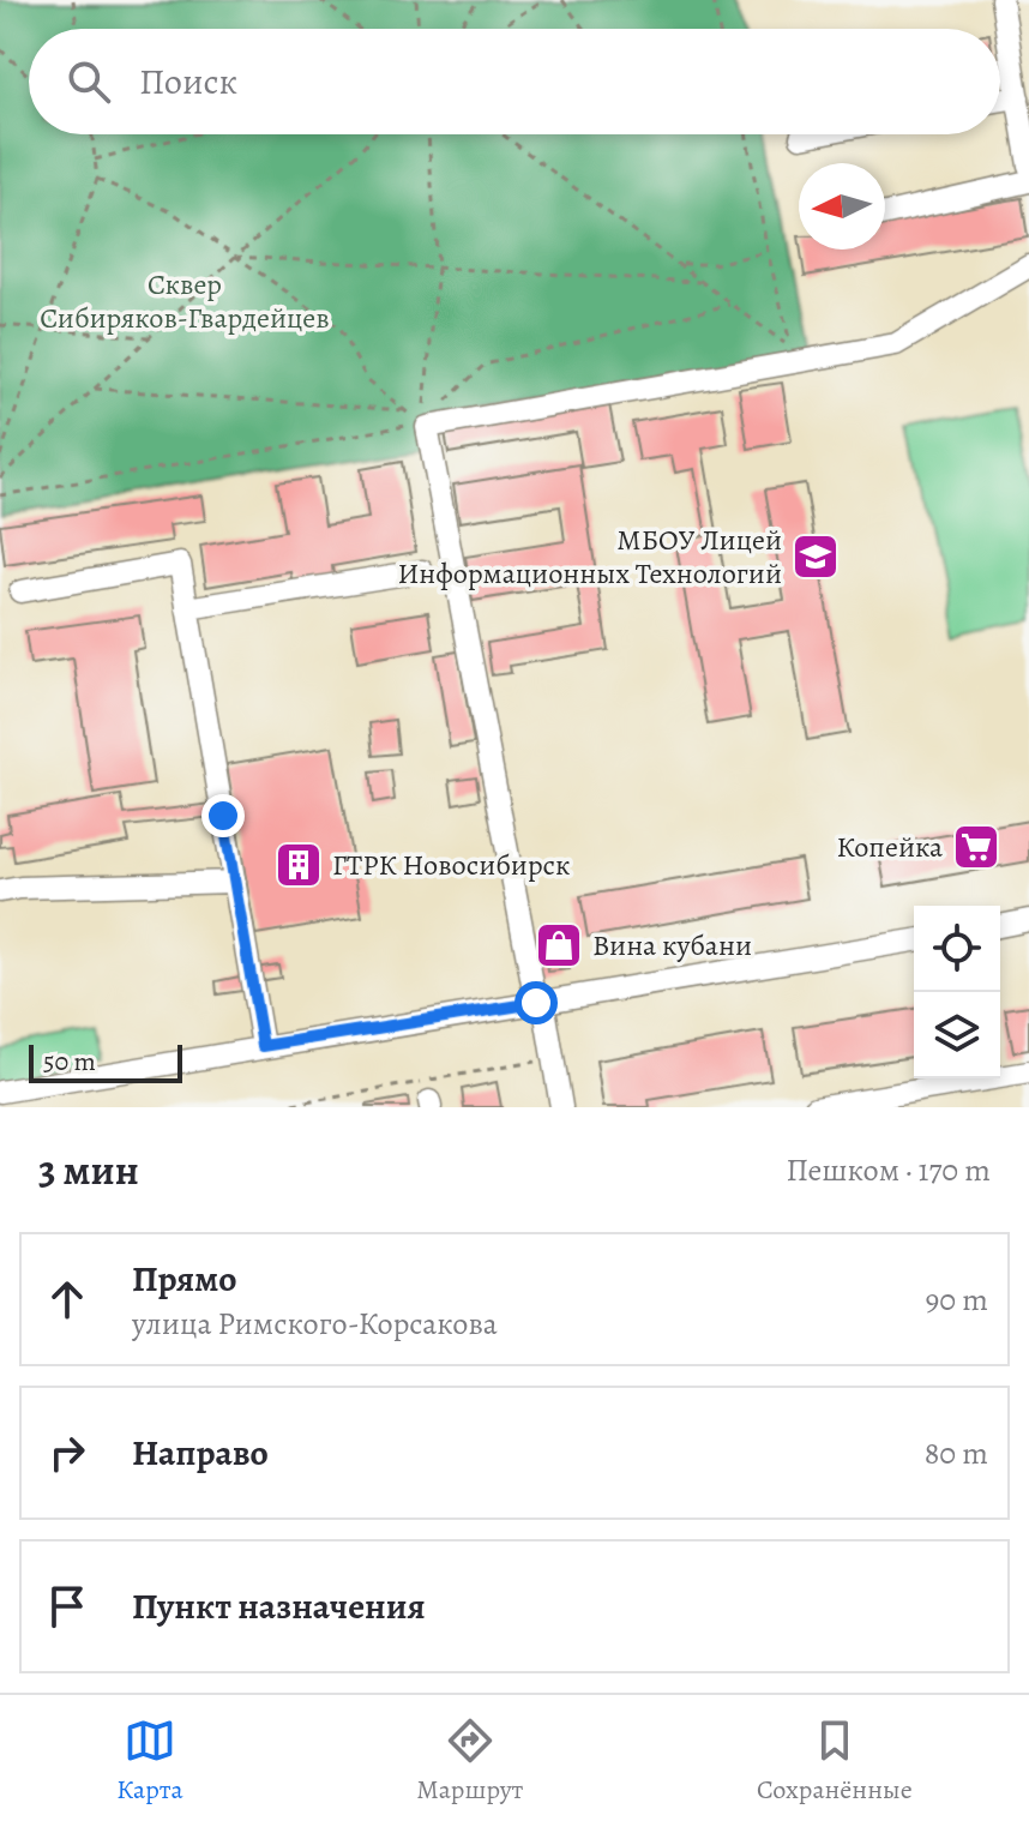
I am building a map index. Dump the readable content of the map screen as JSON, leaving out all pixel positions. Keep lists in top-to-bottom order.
{
  "parks": ["Сквер Сибиряков-Гвардейцев"],
  "places": {
    "school or university": ["МБОУ Лицей Информационных Технологий"],
    "supermarket": ["Копейка"],
    "building": ["ГТРК Новосибирск"],
    "shop": ["Вина кубани"]
  },
  "scale_bar": "50 m",
  "north": "left",
  "page": {
    "search": "Поиск",
    "scale": "50 m",
    "heading": ["3 мин", "Пешком · 170 m"],
    "list": [
      ["Прямо", "улица Римского-Корсакова", "90 m"],
      ["Направо", "80 m"],
      "Пункт назначения"
    ],
    "nav": ["Карта", "Маршрут", "Сохранённые"]
  }
}
